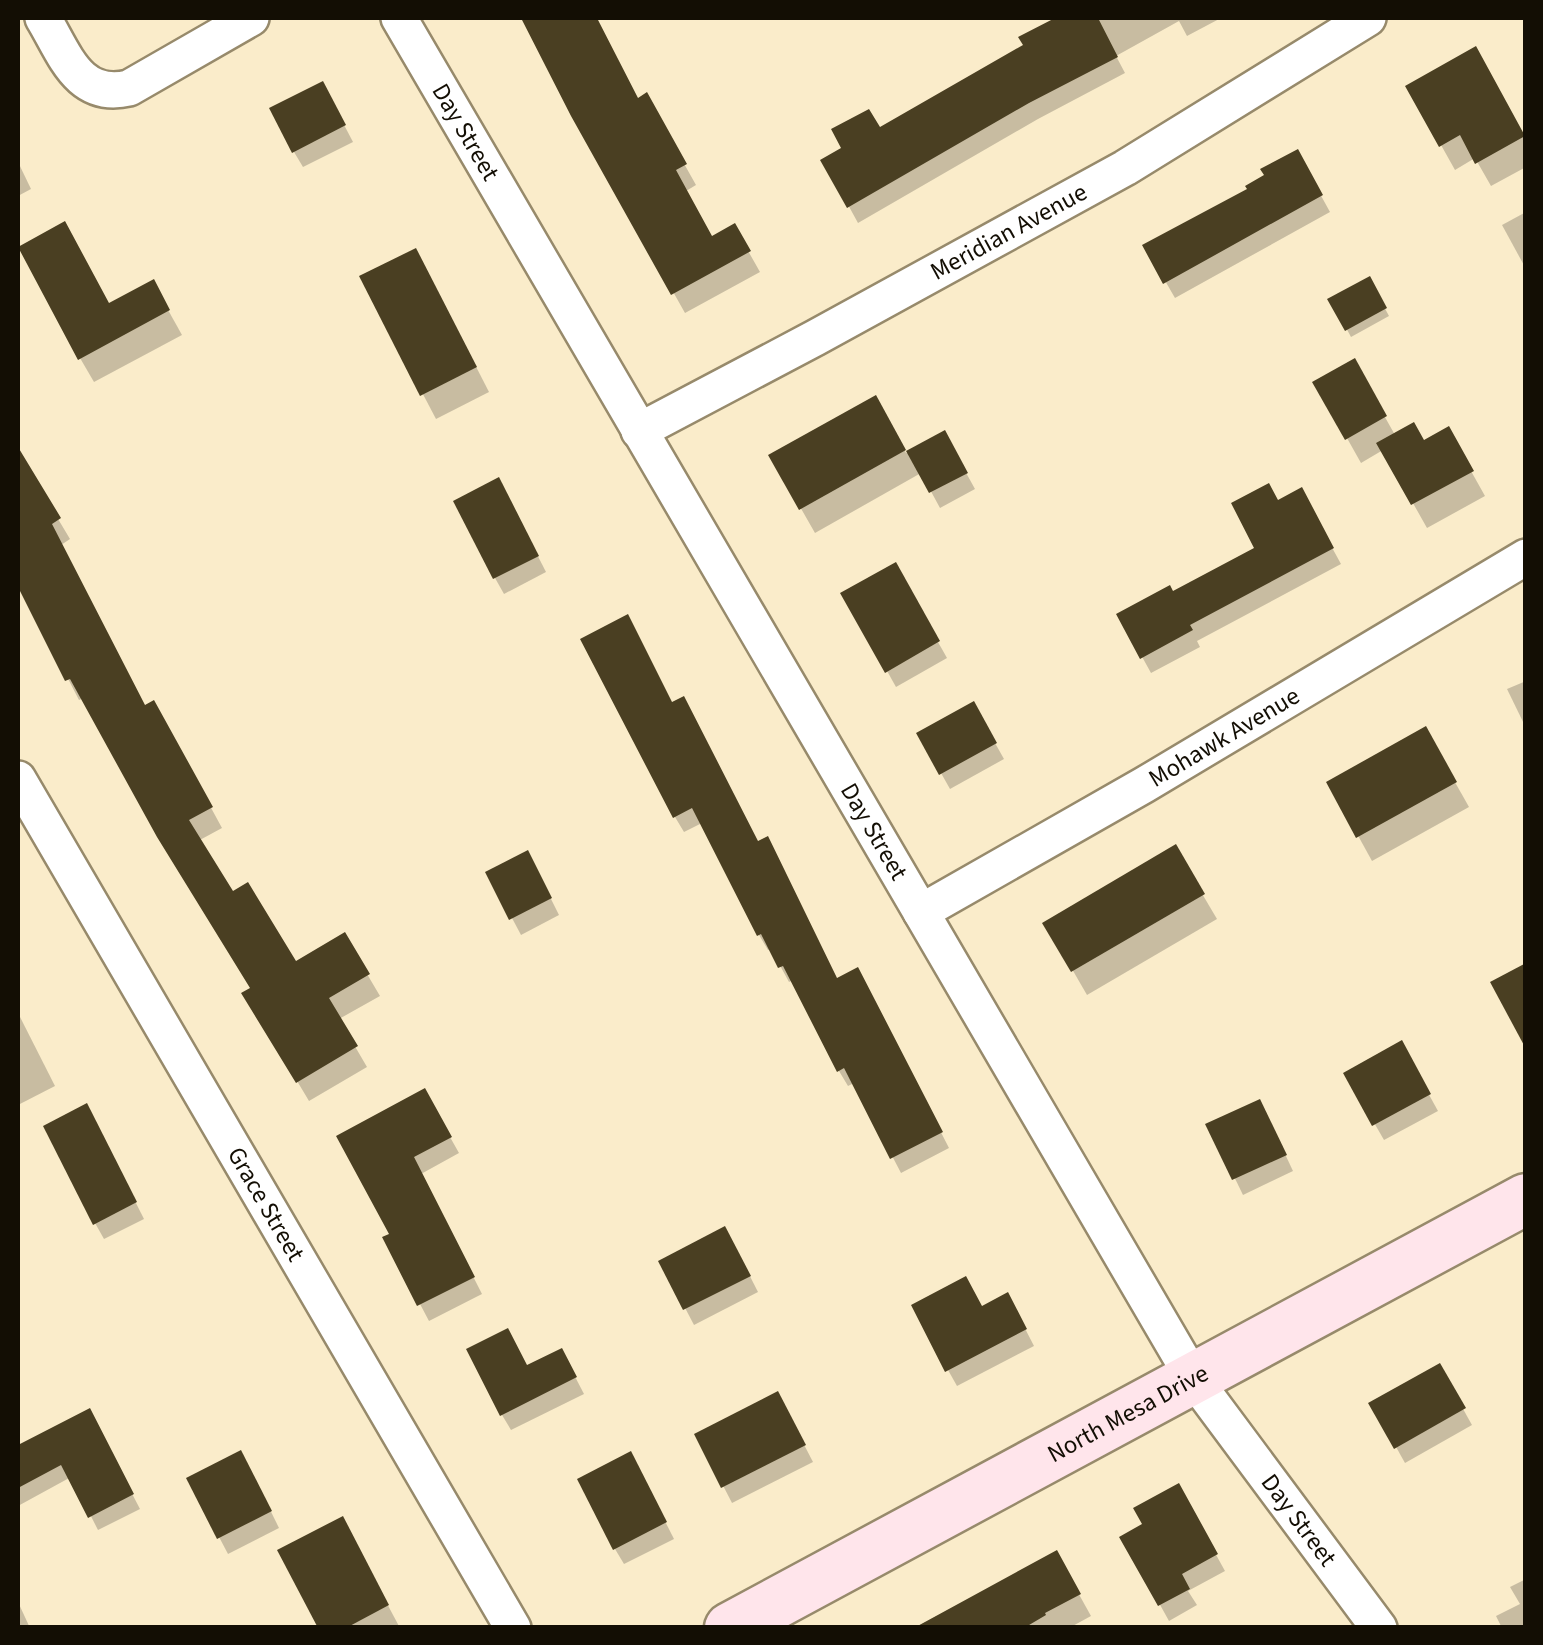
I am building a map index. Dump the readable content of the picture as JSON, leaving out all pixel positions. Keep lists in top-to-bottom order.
{
  "streets": {
    "main road": ["North Mesa Drive"],
    "street": [
      "Day Street",
      "Meridian Avenue",
      "Mohawk Avenue",
      "Grace Street"
    ]
  },
  "crossings": [
    ["Day Street", "Meridian Avenue"],
    ["Day Street", "Mohawk Avenue"],
    ["Day Street", "North Mesa Drive"]
  ]
}
